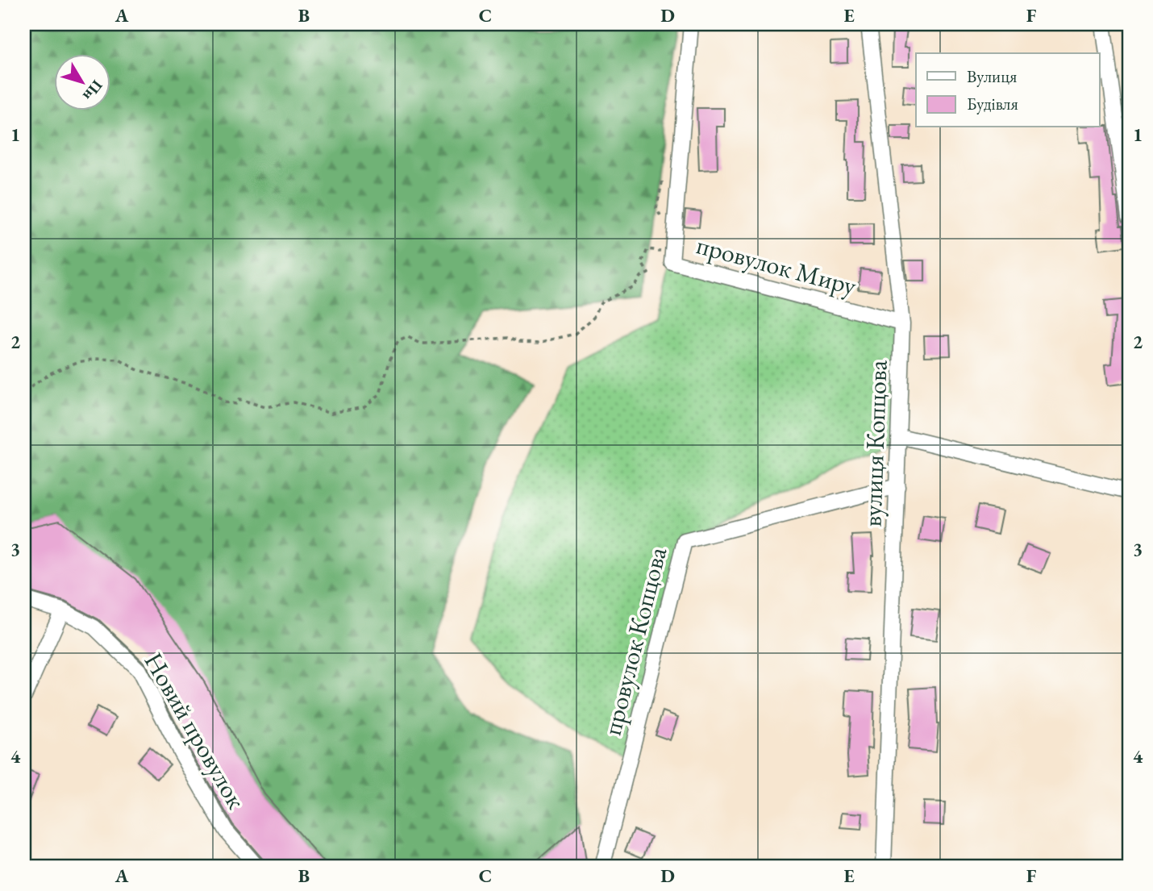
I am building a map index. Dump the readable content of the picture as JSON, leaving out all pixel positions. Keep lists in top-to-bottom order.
{
  "streets": {
    "street": [
      "провулок Миру",
      "вулиця Копцова",
      "провулок Копцова",
      "Новий провулок"
    ]
  },
  "crossings": [
    ["провулок Миру", "вулиця Копцова"],
    ["вулиця Копцова", "провулок Копцова"]
  ],
  "legend": ["Вулиця", "Будівля"],
  "north": "bottom right",
  "grid": {
    "columns": [
      "A",
      "B",
      "C",
      "D",
      "E",
      "F"
    ],
    "rows": [
      "1",
      "2",
      "3",
      "4"
    ]
  }
}
